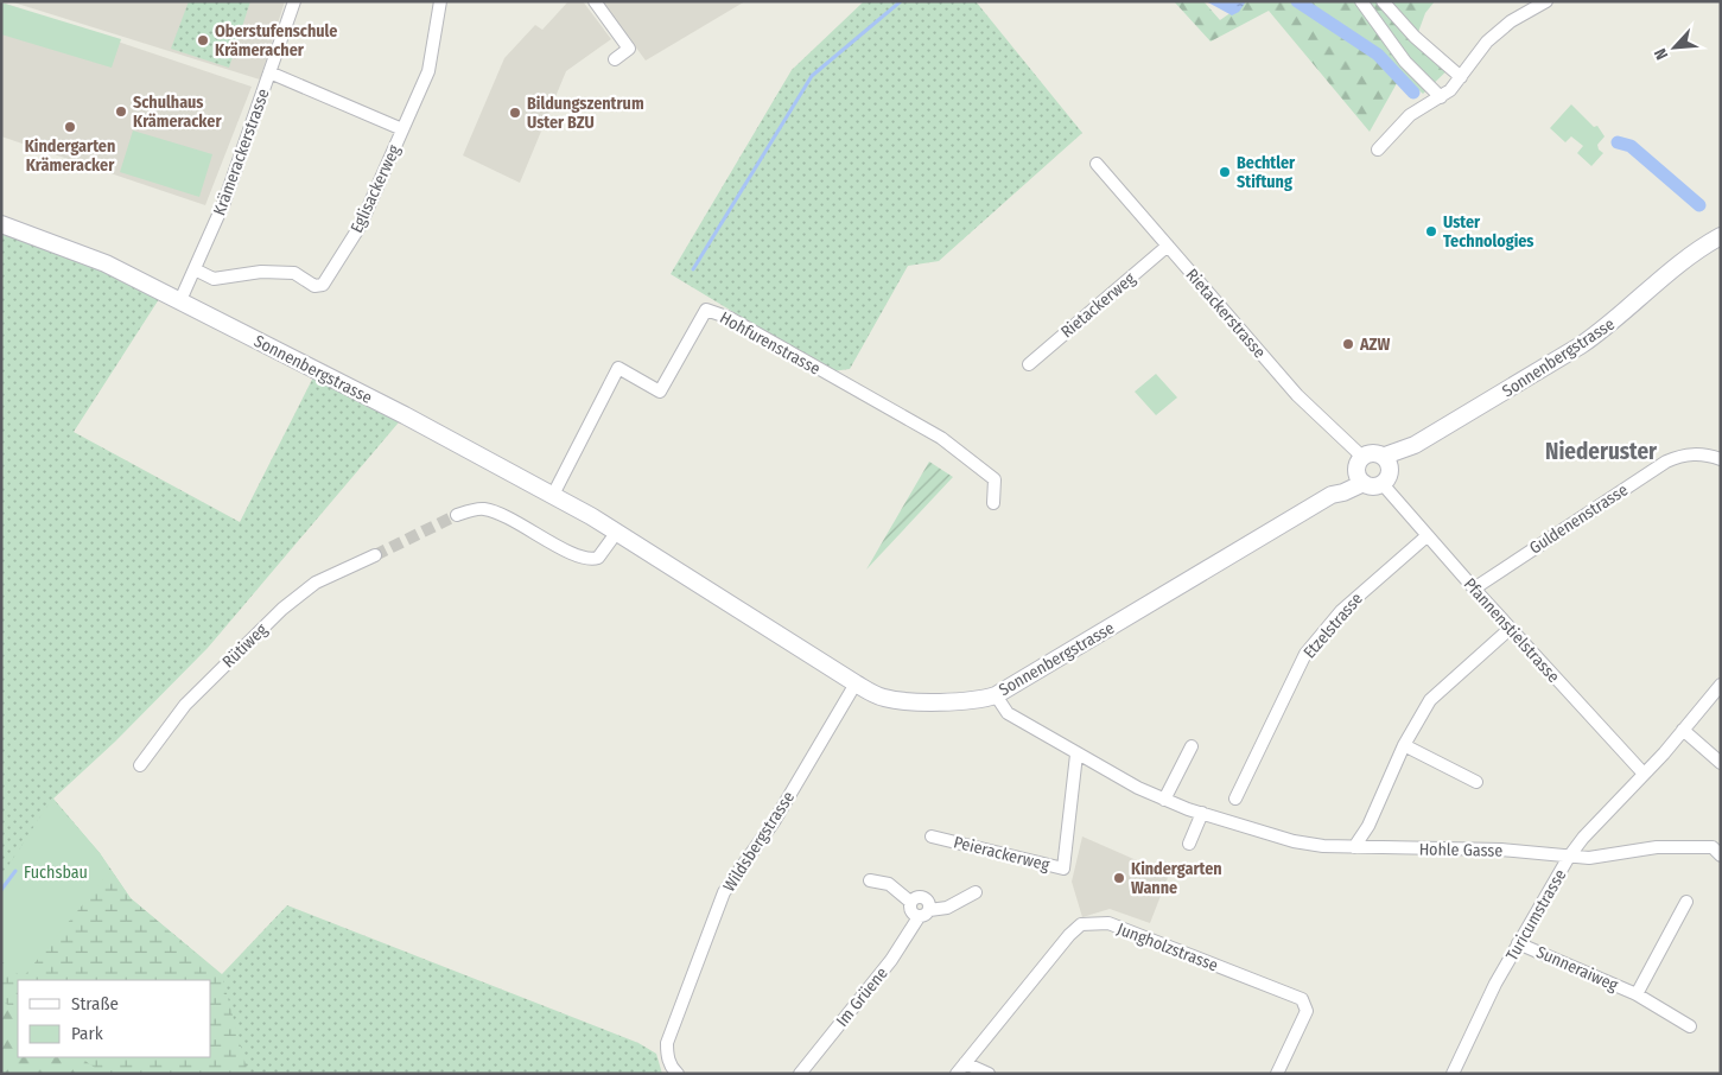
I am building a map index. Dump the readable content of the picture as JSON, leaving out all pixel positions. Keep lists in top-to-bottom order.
{
  "streets": {
    "street": [
      "Krämerackerstrasse",
      "Eglisackerweg",
      "Rietackerweg",
      "Rietackerstrasse",
      "Hohfurenstrasse",
      "Sonnenbergstrasse",
      "Guldenenstrasse",
      "Etzelstrasse",
      "Pfannenstielstrasse",
      "Rütiweg",
      "Wildsbergstrasse",
      "Hohle Gasse",
      "Peierackerweg",
      "Turicumstrasse",
      "Jungholzstrasse",
      "Sunneraiweg",
      "Im Grüene"
    ]
  },
  "crossings": [
    ["Krämerackerstrasse", "Eglisackerweg"],
    ["Krämerackerstrasse", "Sonnenbergstrasse"],
    ["Rietackerweg", "Rietackerstrasse"],
    ["Rietackerstrasse", "Sonnenbergstrasse"],
    ["Rietackerstrasse", "Pfannenstielstrasse"],
    ["Hohfurenstrasse", "Sonnenbergstrasse"],
    ["Sonnenbergstrasse", "Pfannenstielstrasse"],
    ["Sonnenbergstrasse", "Wildsbergstrasse"],
    ["Sonnenbergstrasse", "Hohle Gasse"],
    ["Guldenenstrasse", "Pfannenstielstrasse"],
    ["Etzelstrasse", "Pfannenstielstrasse"],
    ["Pfannenstielstrasse", "Turicumstrasse"],
    ["Hohle Gasse", "Peierackerweg"],
    ["Hohle Gasse", "Turicumstrasse"],
    ["Turicumstrasse", "Sunneraiweg"]
  ],
  "districts": ["Niederuster"],
  "parks": ["Fuchsbau"],
  "places": [
    "Oberstufenschule Krämeracher",
    "Schulhaus Krämeracker",
    "Bildungszentrum Uster BZU",
    "Kindergarten Krämeracker",
    "Bechtler Stiftung",
    "Uster Technologies",
    "AZW",
    "Kindergarten Wanne"
  ],
  "legend": ["Straße", "Park"],
  "north": "bottom left"
}
